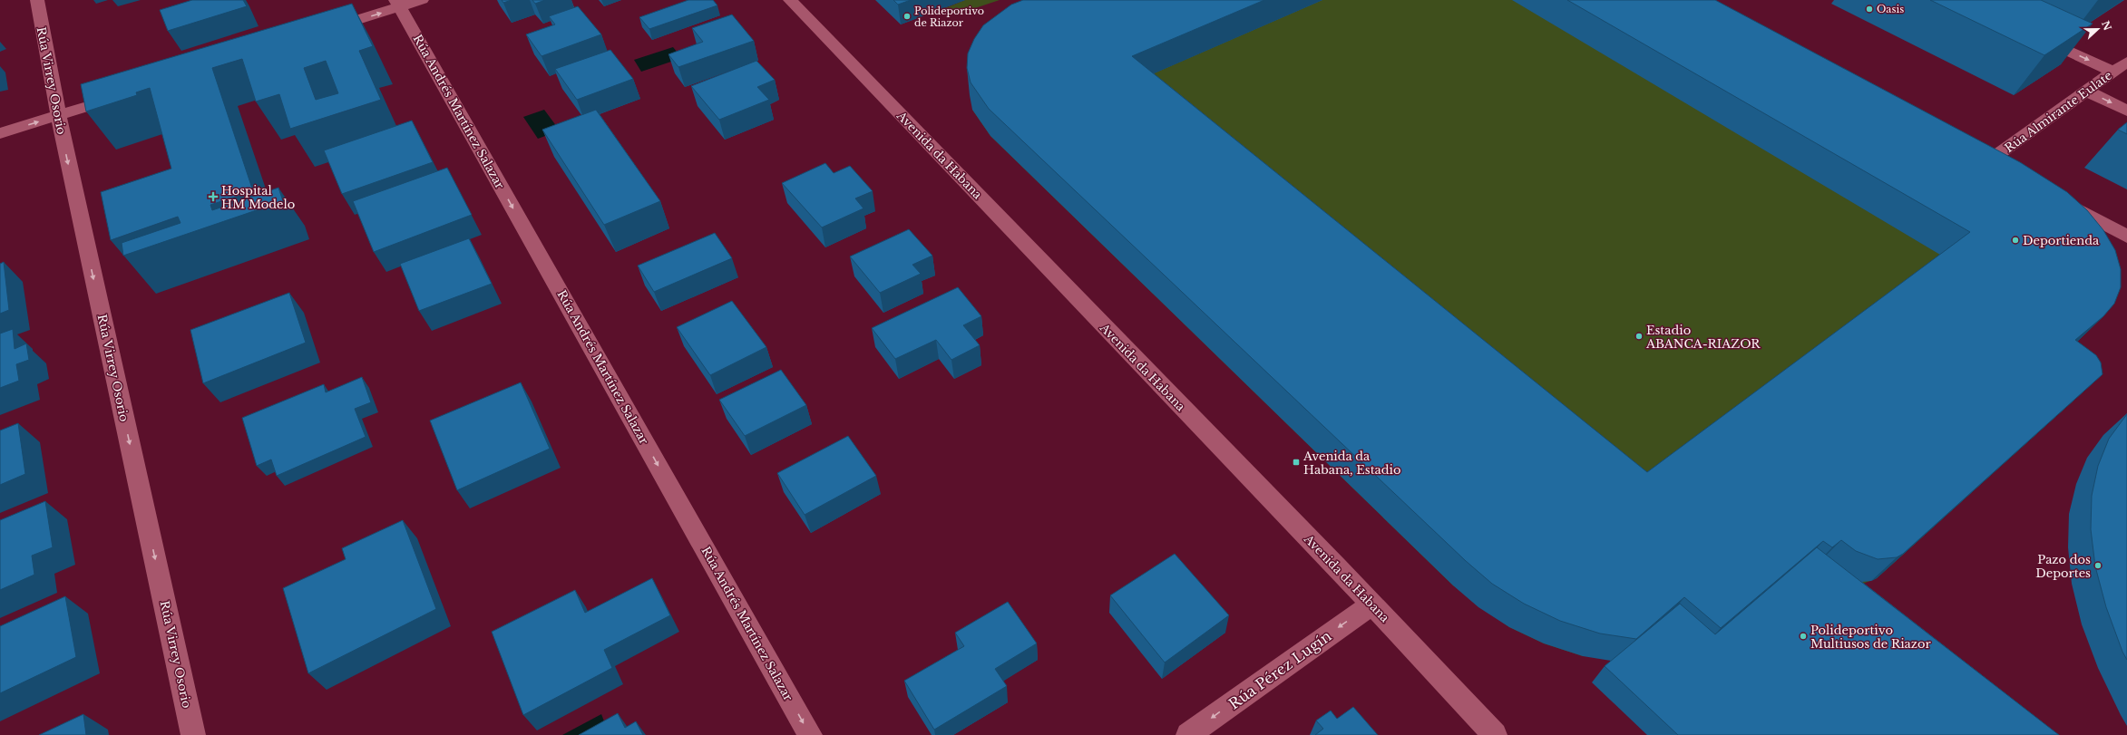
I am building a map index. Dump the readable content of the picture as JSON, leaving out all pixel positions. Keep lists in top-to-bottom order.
{
  "streets": {
    "street": [
      "Rúa Virrey Osorio",
      "Rúa Andrés Martínez Salazar",
      "Rúa Almirante Eulate",
      "Avenida da Habana",
      "Rúa Pérez Lugín"
    ]
  },
  "crossings": [
    ["Avenida da Habana", "Rúa Pérez Lugín"]
  ],
  "one_way": ["Rúa Virrey Osorio", "Rúa Andrés Martínez Salazar", "Rúa Pérez Lugín"],
  "places": {
    "other": [
      "Oasis",
      "Polideportivo de Riazor",
      "Deportienda",
      "Estadio ABANCA-RIAZOR",
      "Pazo dos Deportes",
      "Polideportivo Multiusos de Riazor"
    ],
    "health": ["Hospital HM Modelo"],
    "transit": ["Avenida da Habana, Estadio"]
  },
  "north": "right"
}
